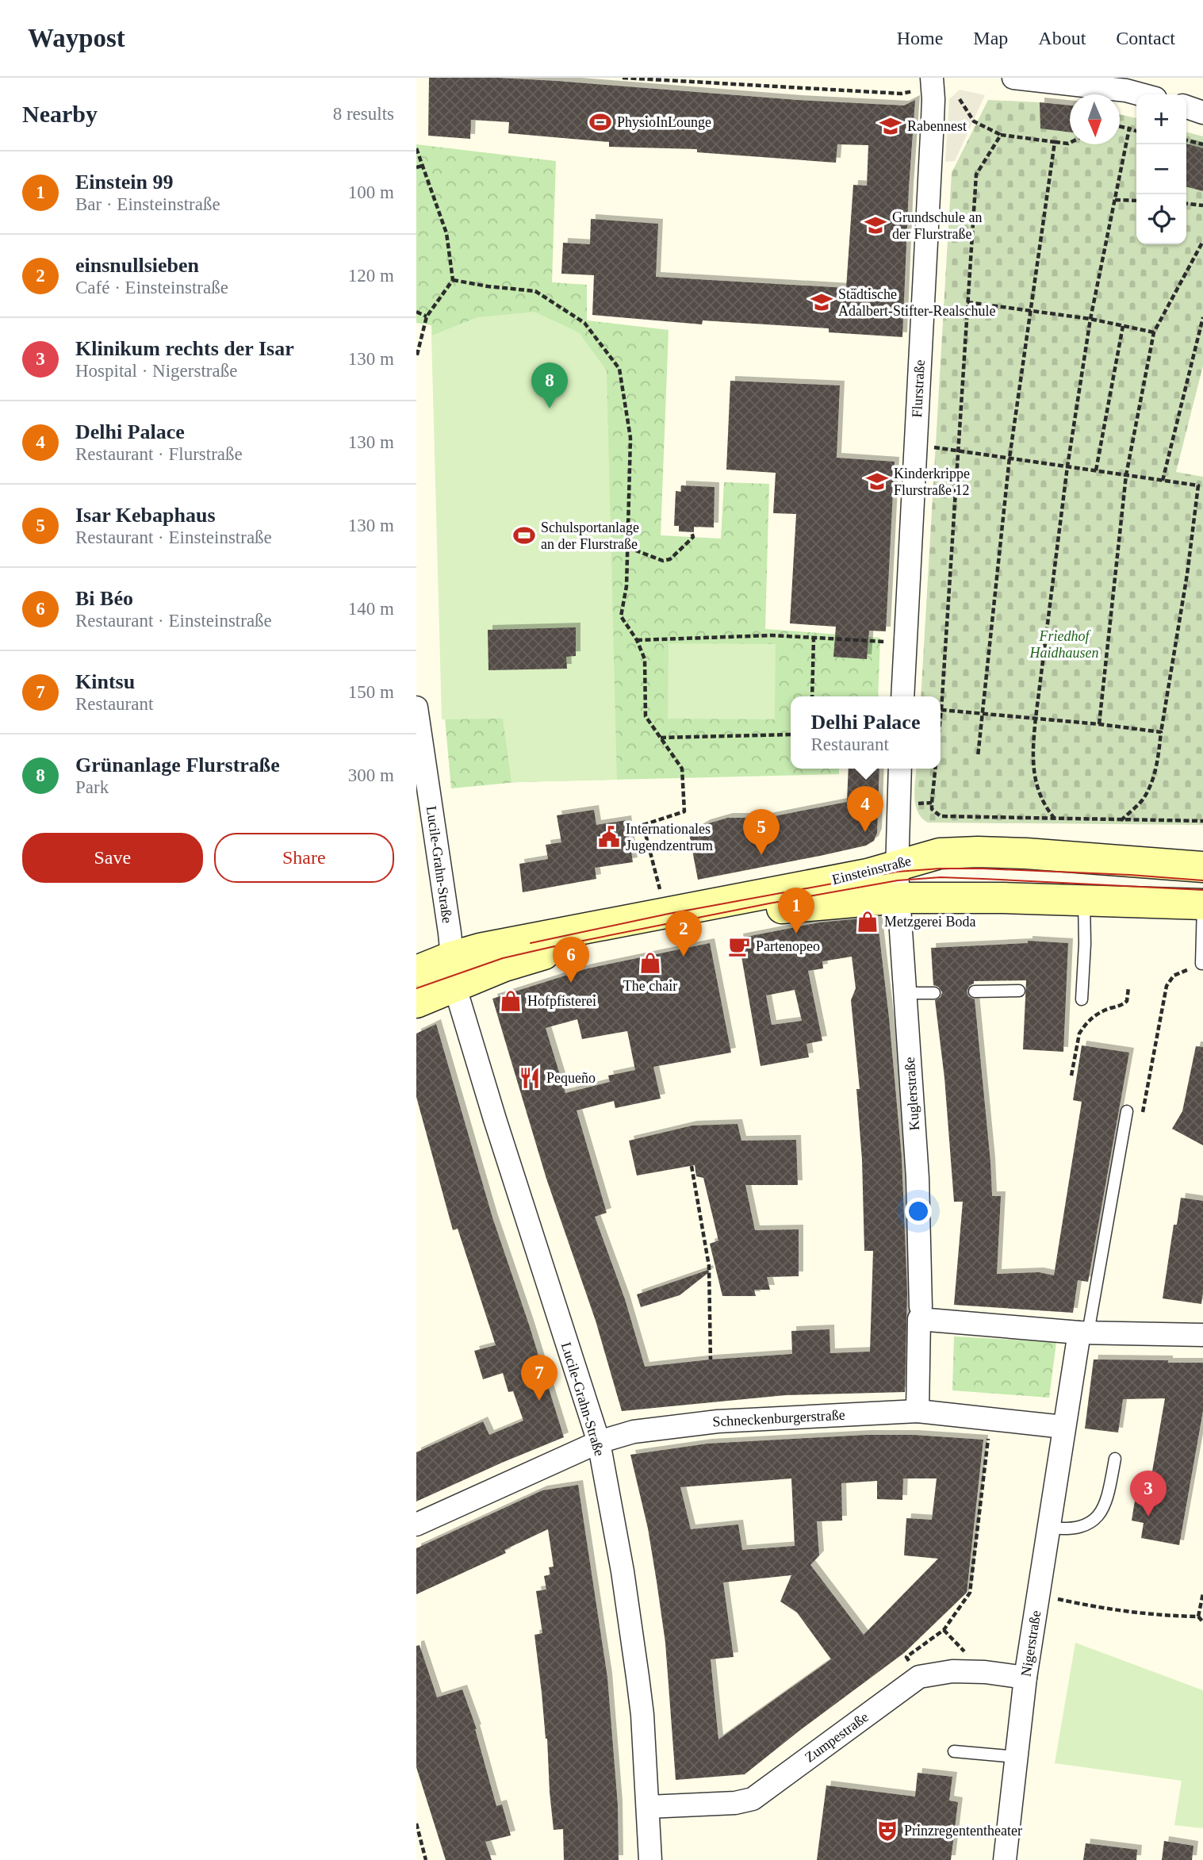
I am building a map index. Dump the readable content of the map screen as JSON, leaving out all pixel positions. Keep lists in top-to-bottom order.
{
  "streets": {
    "main road": ["Einsteinstraße"],
    "street": [
      "Flurstraße",
      "Lucile-Grahn-Straße",
      "Kuglerstraße",
      "Schneckenburgerstraße",
      "Nigerstraße",
      "Zumpestraße"
    ]
  },
  "crossings": [
    ["Lucile-Grahn-Straße", "Einsteinstraße"],
    ["Lucile-Grahn-Straße", "Schneckenburgerstraße"],
    ["Lucile-Grahn-Straße", "Zumpestraße"],
    ["Einsteinstraße", "Kuglerstraße"],
    ["Kuglerstraße", "Schneckenburgerstraße"],
    ["Schneckenburgerstraße", "Nigerstraße"],
    ["Nigerstraße", "Zumpestraße"]
  ],
  "parks": ["Friedhof Haidhausen"],
  "places": {
    "sports": ["PhysioInLounge", "Schulsportanlage an der Flurstraße"],
    "school or university": [
      "Rabennest",
      "Grundschule an der Flurstraße",
      "Städtische Adalbert-Stifter-Realschule",
      "Kinderkrippe Flurstraße 12"
    ],
    "public building": ["Internationales Jugendzentrum"],
    "shop": ["Metzgerei Boda", "The chair", "Hofpfisterei"],
    "cafe": ["Partenopeo"],
    "restaurant": ["Pequeño"],
    "theatre": ["Prinzregententheater"]
  },
  "north": "bottom",
  "page": {
    "header": "Waypost",
    "nav": [
      "Home",
      "Map",
      "About",
      "Contact"
    ],
    "heading": ["Nearby", "8 results"],
    "map_buttons": ["+", "−"],
    "list": [
      {
        "mark": "1",
        "name": "Einstein 99",
        "note": "Bar · Einsteinstraße",
        "value": "100 m"
      },
      {
        "mark": "2",
        "name": "einsnullsieben",
        "note": "Café · Einsteinstraße",
        "value": "120 m"
      },
      {
        "mark": "3",
        "name": "Klinikum rechts der Isar",
        "note": "Hospital · Nigerstraße",
        "value": "130 m"
      },
      {
        "mark": "4",
        "name": "Delhi Palace",
        "note": "Restaurant · Flurstraße",
        "value": "130 m"
      },
      {
        "mark": "5",
        "name": "Isar Kebaphaus",
        "note": "Restaurant · Einsteinstraße",
        "value": "130 m"
      },
      {
        "mark": "6",
        "name": "Bi Béo",
        "note": "Restaurant · Einsteinstraße",
        "value": "140 m"
      },
      {
        "mark": "7",
        "name": "Kintsu",
        "note": "Restaurant",
        "value": "150 m"
      },
      {
        "mark": "8",
        "name": "Grünanlage Flurstraße",
        "note": "Park",
        "value": "300 m"
      }
    ],
    "pins": [
      "8",
      "4",
      "5",
      "1",
      "2",
      "6",
      "7",
      "3"
    ],
    "popup": ["Delhi Palace", "Restaurant"],
    "buttons": ["Save", "Share"]
  }
}
